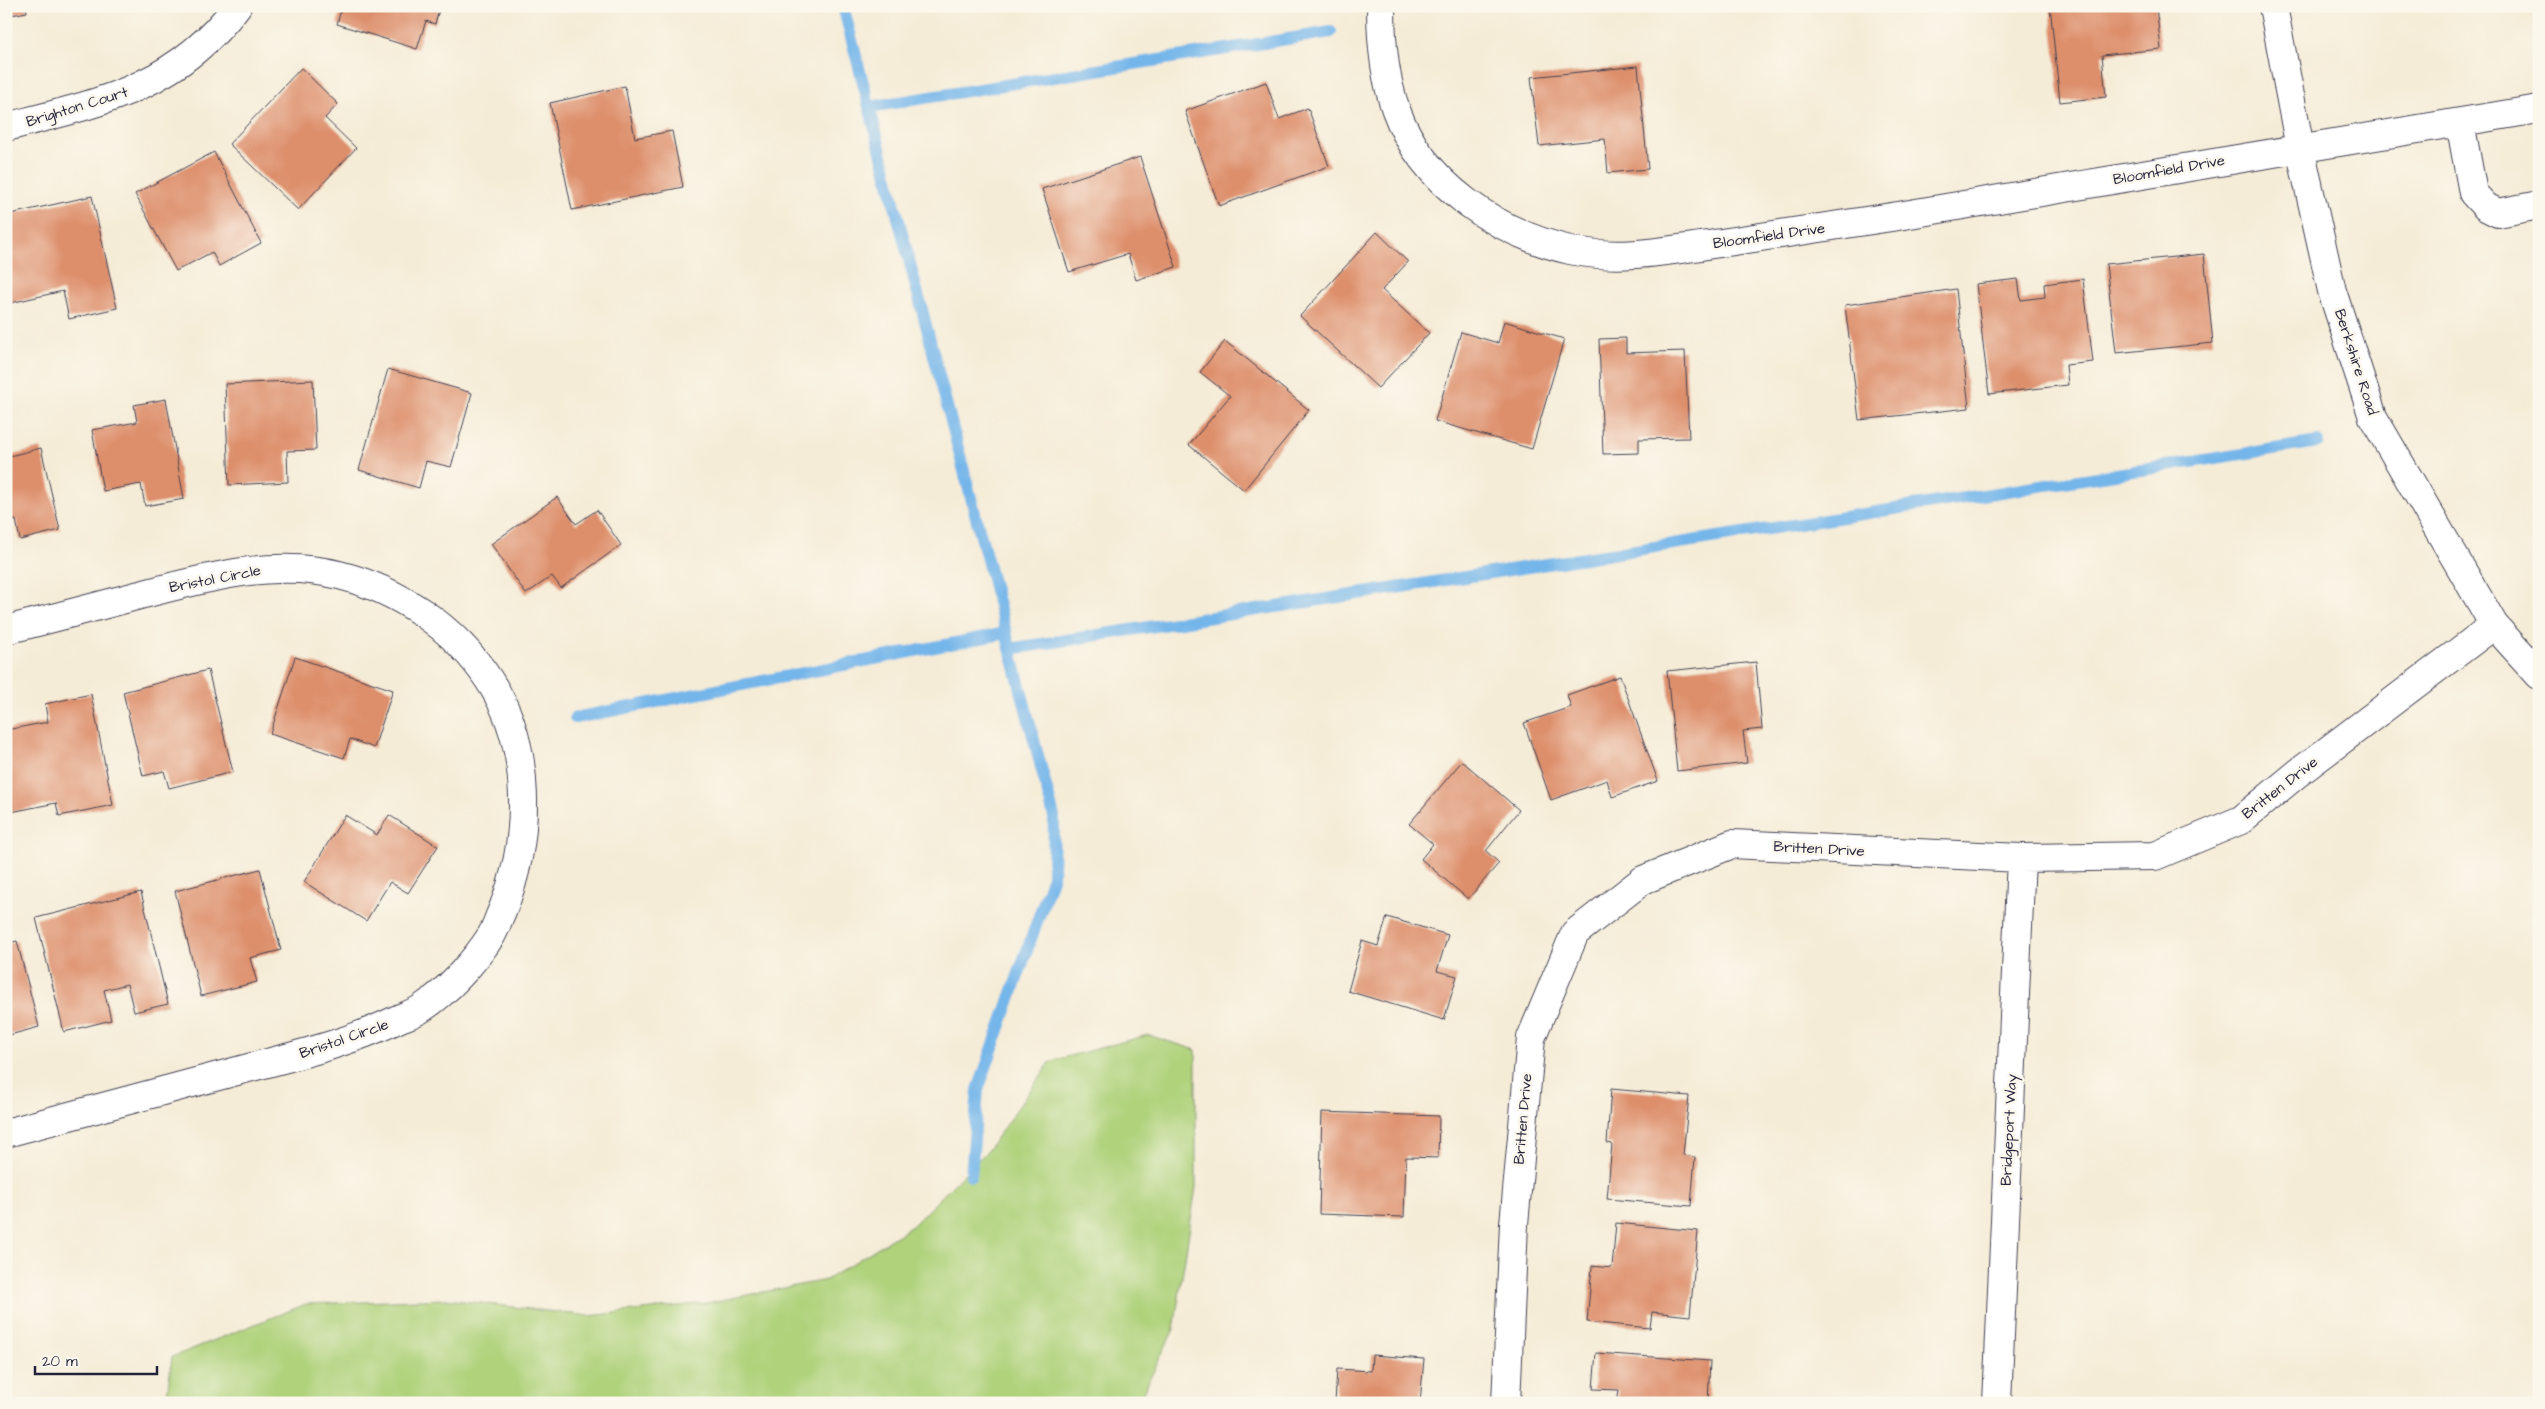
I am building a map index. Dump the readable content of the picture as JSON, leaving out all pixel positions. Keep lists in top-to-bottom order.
{
  "streets": {
    "street": [
      "Brighton Court",
      "Bloomfield Drive",
      "Berkshire Road",
      "Bristol Circle",
      "Britten Drive",
      "Bridgeport Way"
    ]
  },
  "crossings": [
    ["Bloomfield Drive", "Berkshire Road"],
    ["Berkshire Road", "Britten Drive"],
    ["Britten Drive", "Bridgeport Way"]
  ],
  "scale_bar": "20 m"
}
